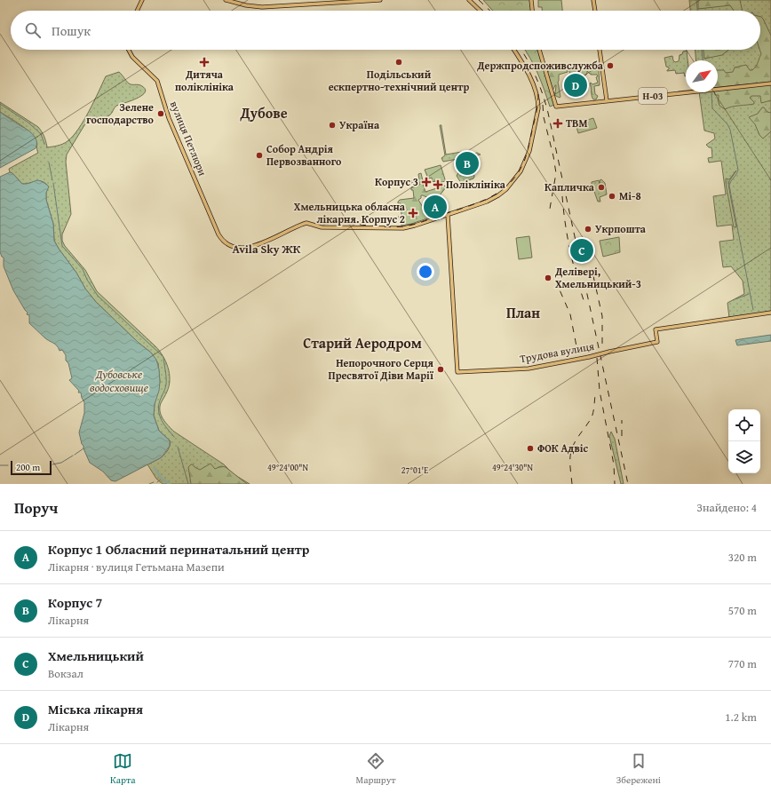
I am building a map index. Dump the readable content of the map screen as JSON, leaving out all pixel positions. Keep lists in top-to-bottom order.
{
  "streets": {
    "main road": ["Н-03", "вулиця Петлюри", "Трудова вулиця"]
  },
  "crossings": [
    ["вулиця Петлюри", "Трудова вулиця"]
  ],
  "districts": [
    "Дубове",
    "Avila Sky ЖК",
    "План",
    "Старий Аеродром"
  ],
  "water": ["Дубовське водосховище"],
  "places": {
    "health": [
      "Дитяча поліклініка",
      "ТВМ",
      "Корпус 3",
      "Поліклініка",
      "Хмельницька обласна лікарня. Корпус 2"
    ],
    "other": [
      "Подільський ескпертно-технічний центр",
      "Держпродспоживслужба",
      "Зелене господарство",
      "Україна",
      "Собор Андрія Первозванного",
      "Капличка",
      "Mi-8",
      "Укрпошта",
      "Делівері, Хмельницький-3",
      "Непорочного Серця Пресвятої Діви Марії",
      "ФОК Адвіс"
    ]
  },
  "scale_bar": "200 m",
  "north": "top right",
  "page": {
    "search": "Пошук",
    "pins": [
      "D",
      "B",
      "A",
      "C"
    ],
    "scale": "200 m",
    "heading": ["Поруч", "Знайдено: 4"],
    "list": [
      {
        "mark": "A",
        "name": "Корпус 1 Обласний перинатальний центр",
        "note": "Лікарня · вулиця Гетьмана Мазепи",
        "value": "320 m"
      },
      {
        "mark": "B",
        "name": "Корпус 7",
        "note": "Лікарня",
        "value": "570 m"
      },
      {
        "mark": "C",
        "name": "Хмельницький",
        "note": "Вокзал",
        "value": "770 m"
      },
      {
        "mark": "D",
        "name": "Міська лікарня",
        "note": "Лікарня",
        "value": "1.2 km"
      }
    ],
    "nav": ["Карта", "Маршрут", "Збережені"]
  },
  "coordinates": ["49°24'00\"N", "49°24'30\"N", "27°01'E"]
}
